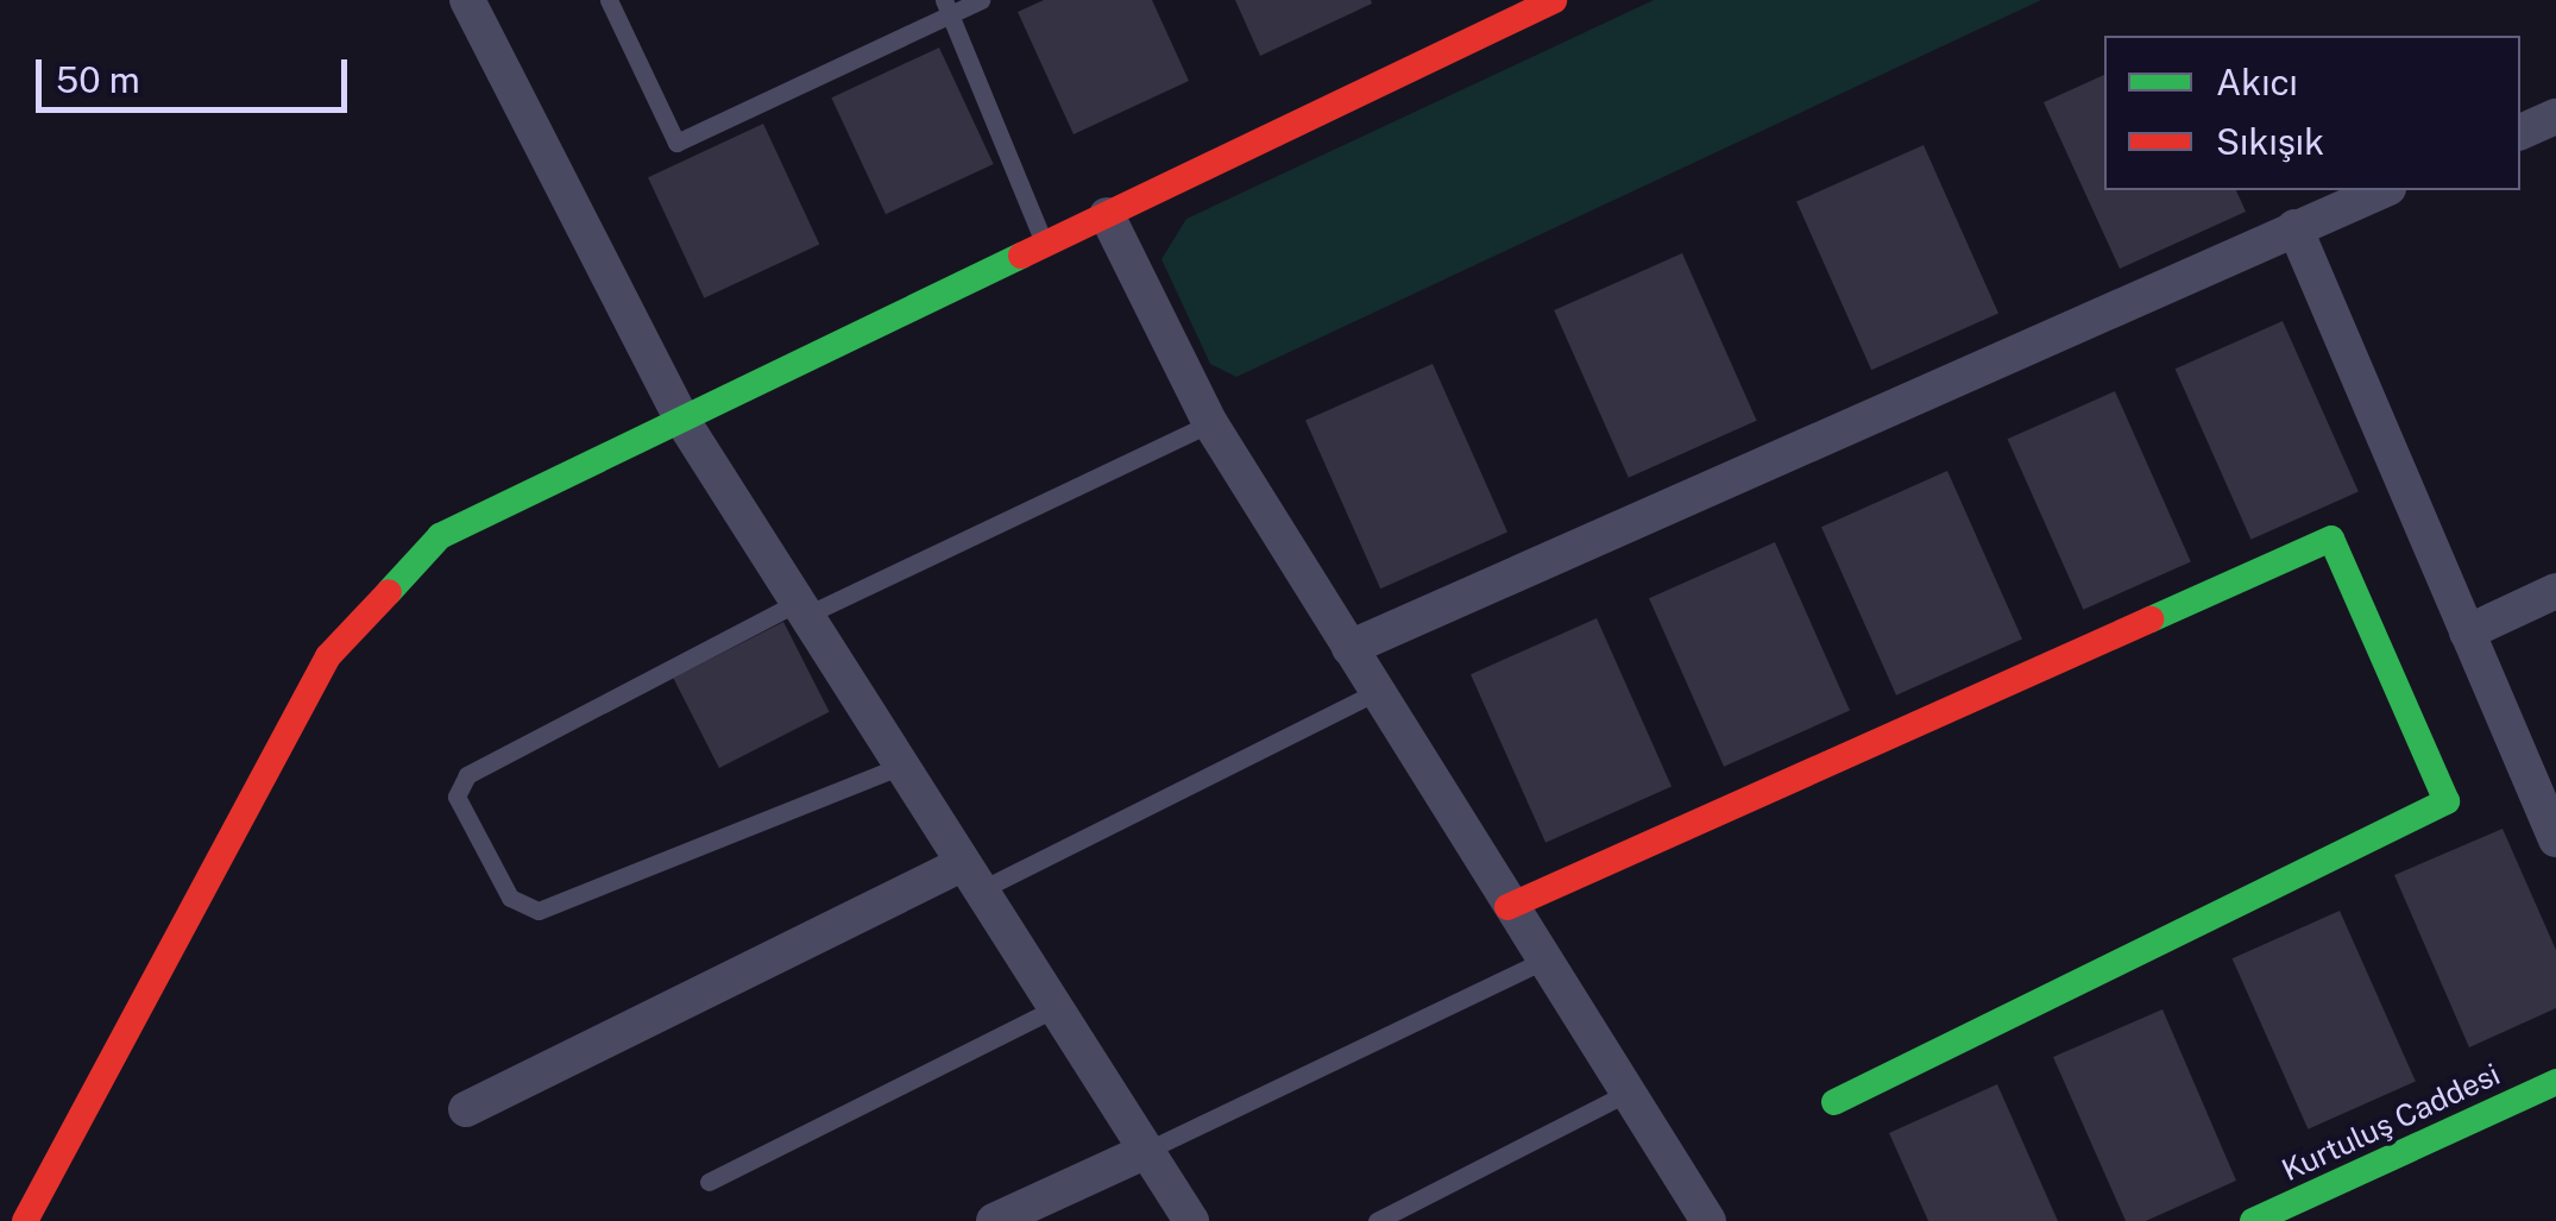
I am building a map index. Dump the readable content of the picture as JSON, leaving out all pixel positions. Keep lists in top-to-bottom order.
{
  "streets": {
    "street": ["Kurtuluş Caddesi"]
  },
  "legend": ["Akıcı", "Sıkışık"],
  "scale_bar": "50 m"
}
